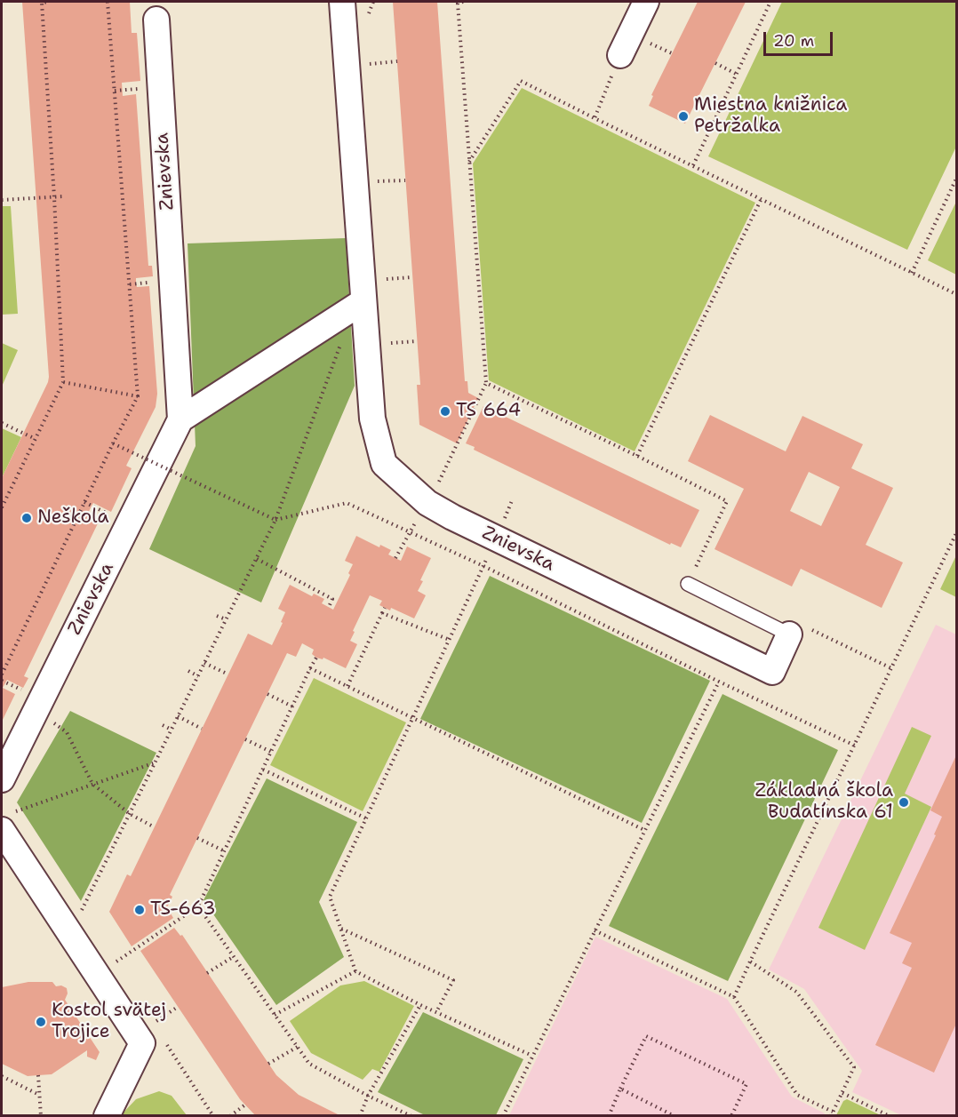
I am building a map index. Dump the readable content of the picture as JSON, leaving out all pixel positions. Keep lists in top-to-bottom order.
{
  "streets": {
    "street": ["Znievska"]
  },
  "places": [
    "Miestna knižnica Petržalka",
    "TS 664",
    "Neškola",
    "Základná škola Budatínska 61",
    "TS-663",
    "Kostol svätej Trojice"
  ],
  "scale_bar": "20 m"
}
